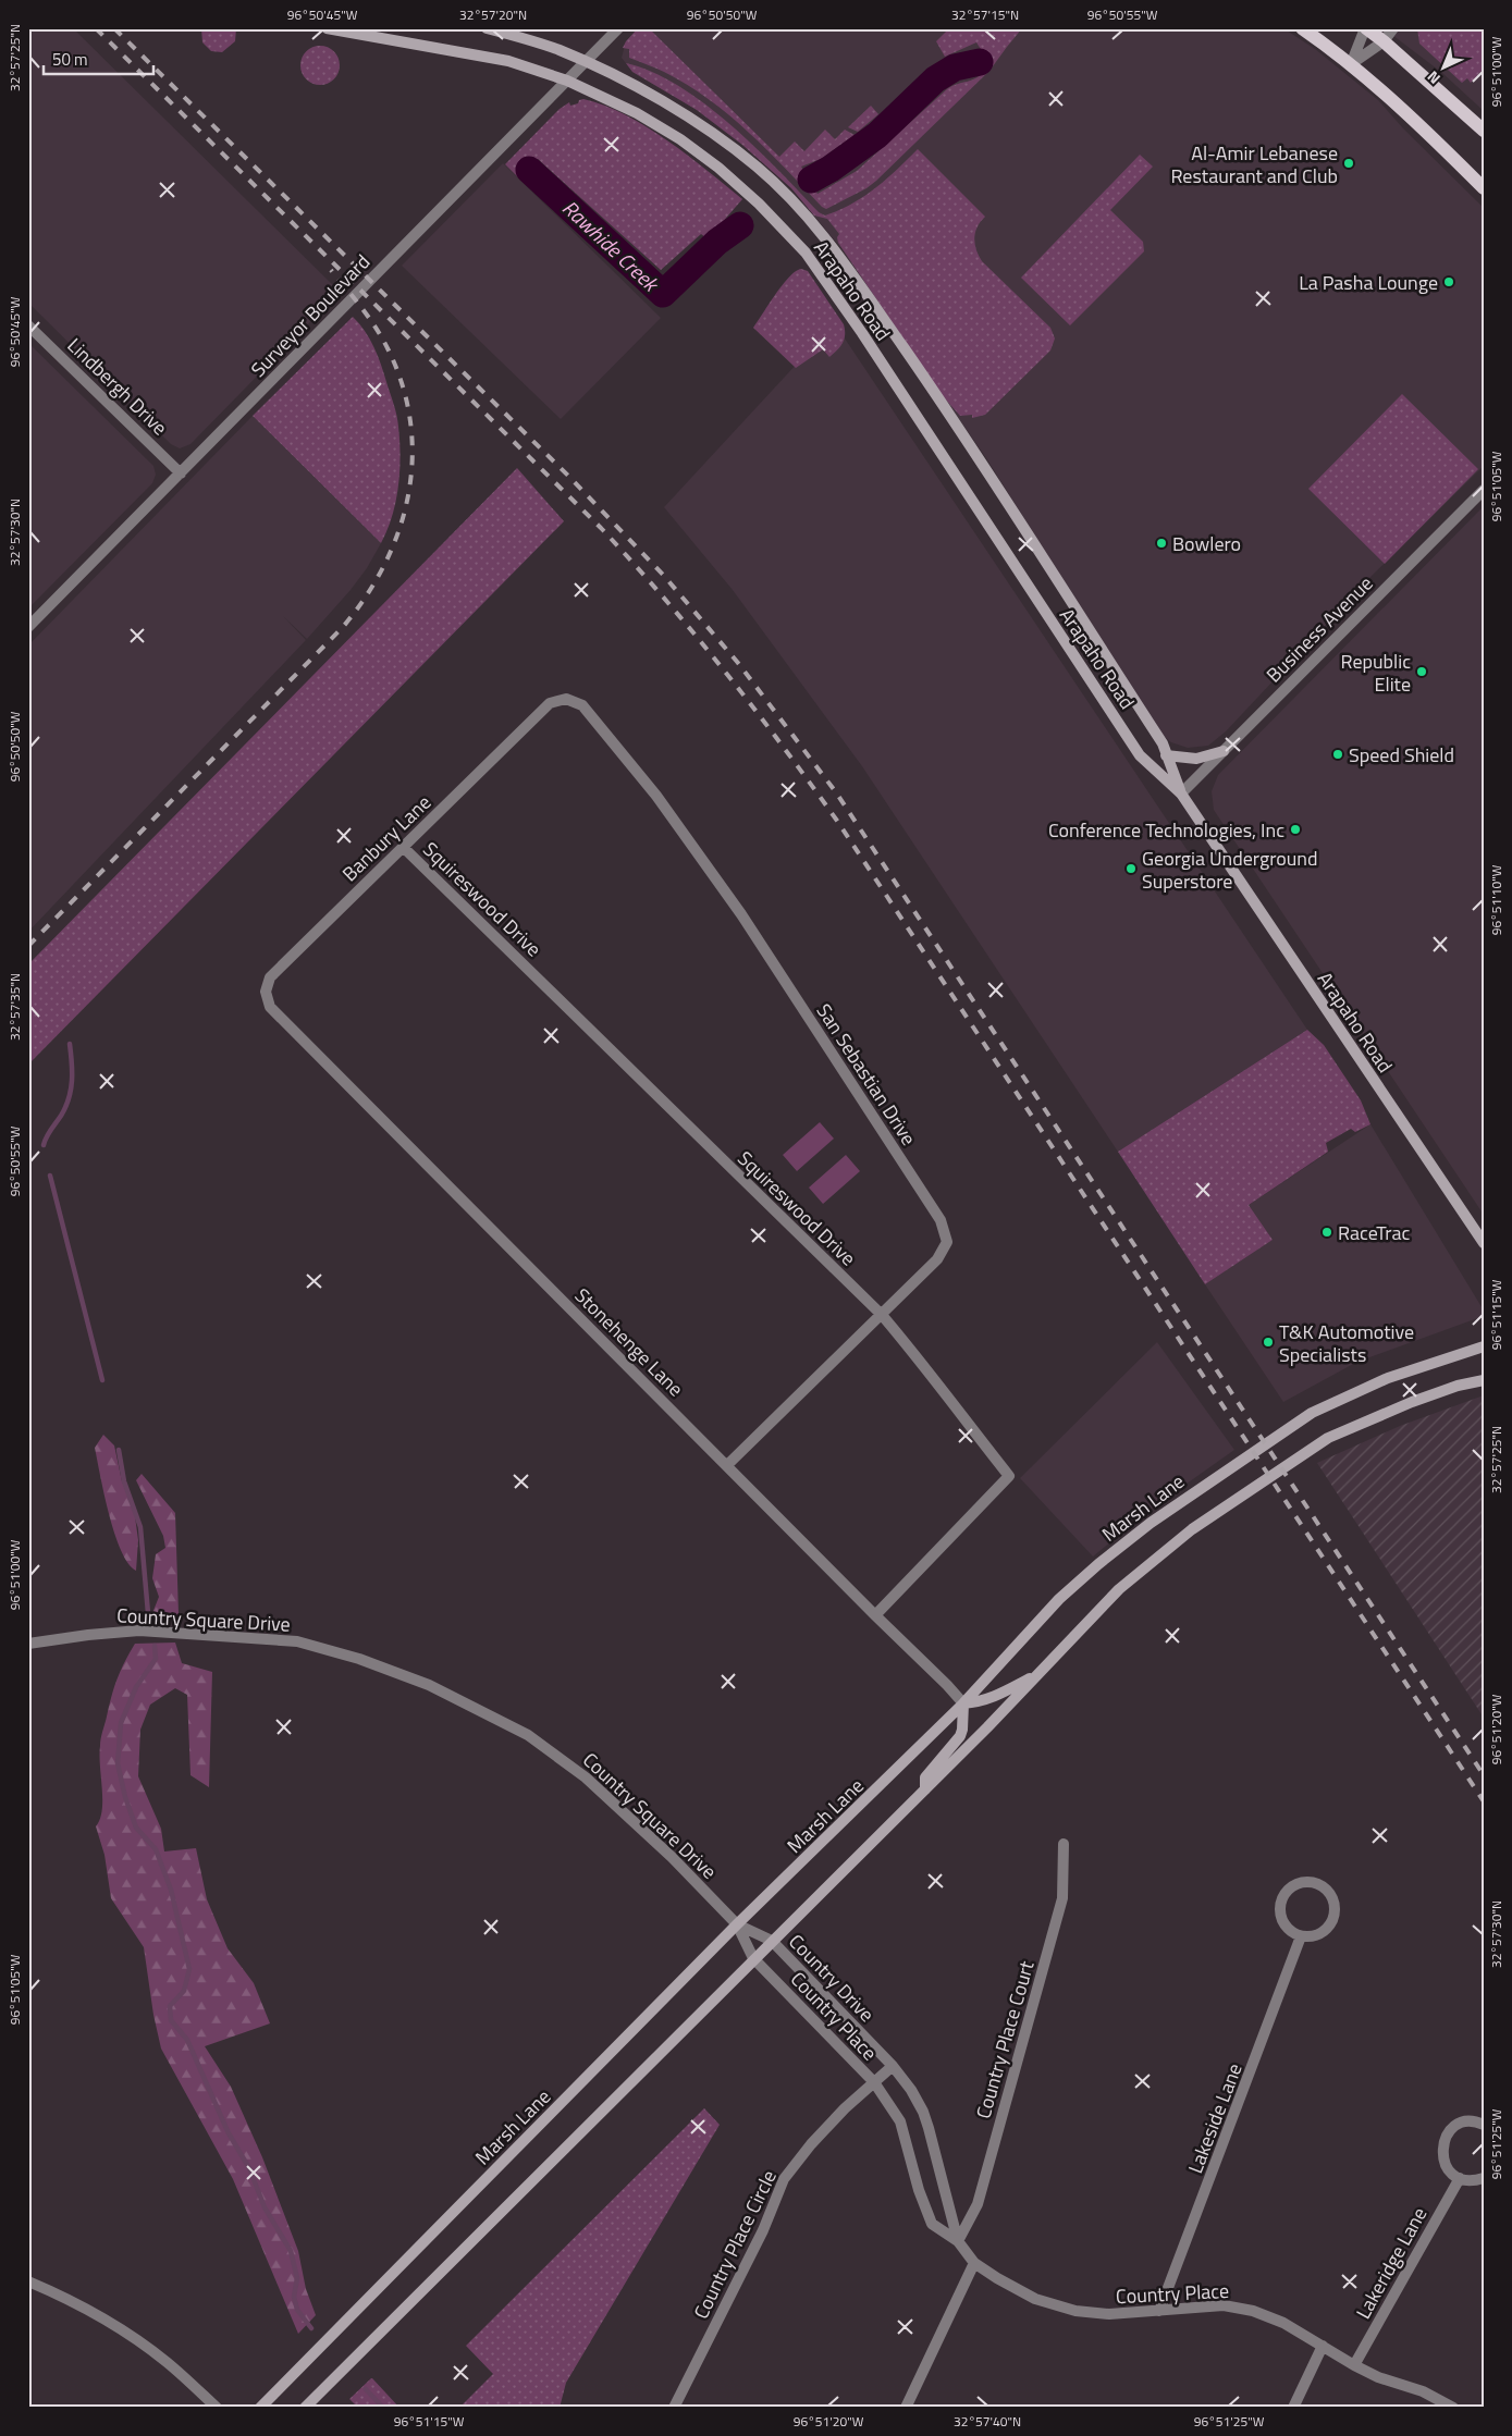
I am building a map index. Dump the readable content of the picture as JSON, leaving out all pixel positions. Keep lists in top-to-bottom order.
{
  "streets": {
    "main road": ["Arapaho Road", "Marsh Lane"],
    "street": [
      "Surveyor Boulevard",
      "Lindbergh Drive",
      "Business Avenue",
      "Banbury Lane",
      "Squireswood Drive",
      "San Sebastian Drive",
      "Stonehenge Lane",
      "Country Square Drive",
      "Country Drive",
      "Country Place",
      "Country Place Court",
      "Lakeside Lane",
      "Country Place Circle",
      "Lakeridge Lane"
    ]
  },
  "crossings": [
    ["Arapaho Road", "Surveyor Boulevard"],
    ["Arapaho Road", "Business Avenue"],
    ["Surveyor Boulevard", "Lindbergh Drive"],
    ["Banbury Lane", "Squireswood Drive"],
    ["Banbury Lane", "San Sebastian Drive"],
    ["Banbury Lane", "Stonehenge Lane"],
    ["Squireswood Drive", "San Sebastian Drive"],
    ["Squireswood Drive", "Stonehenge Lane"],
    ["San Sebastian Drive", "Stonehenge Lane"],
    ["Stonehenge Lane", "Marsh Lane"],
    ["Marsh Lane", "Country Square Drive"],
    ["Marsh Lane", "Country Drive"],
    ["Country Square Drive", "Country Drive"],
    ["Country Square Drive", "Country Place"],
    ["Country Drive", "Country Place"],
    ["Country Drive", "Country Place Circle"],
    ["Country Place", "Country Place Court"],
    ["Country Place", "Lakeside Lane"],
    ["Country Place", "Country Place Circle"],
    ["Country Place", "Lakeridge Lane"]
  ],
  "water": ["Rawhide Creek"],
  "places": [
    "Al-Amir Lebanese Restaurant and Club",
    "La Pasha Lounge",
    "Bowlero",
    "Republic Elite",
    "Speed Shield",
    "Conference Technologies, Inc",
    "Georgia Underground Superstore",
    "RaceTrac",
    "T&K Automotive Specialists"
  ],
  "scale_bar": "50 m",
  "north": "bottom left",
  "coordinates": [
    "96°50'45\"W",
    "32°57'20\"N",
    "96°50'50\"W",
    "32°57'15\"N",
    "96°50'55\"W",
    "32°57'25\"N",
    "96°51'00\"W",
    "96°51'05\"W",
    "32°57'30\"N",
    "96°51'10\"W",
    "32°57'35\"N",
    "96°51'15\"W",
    "96°51'20\"W",
    "96°51'25\"W",
    "32°57'40\"N"
  ]
}
